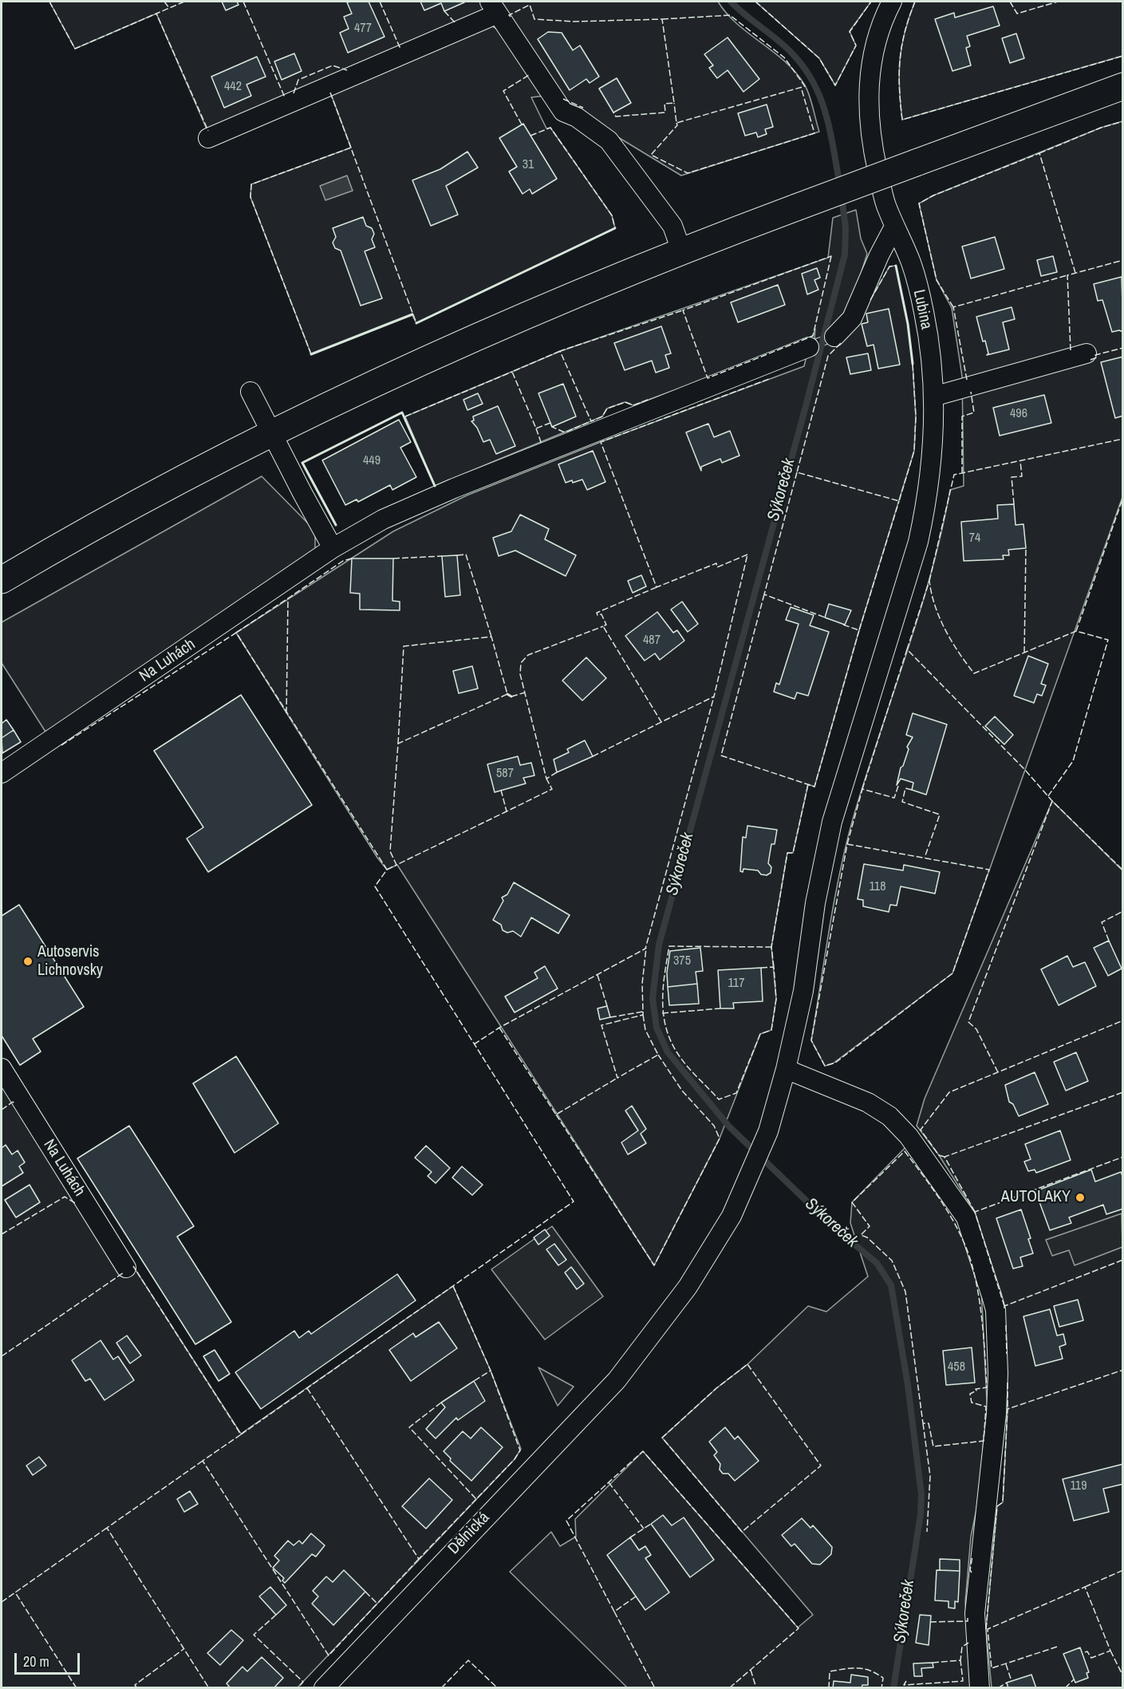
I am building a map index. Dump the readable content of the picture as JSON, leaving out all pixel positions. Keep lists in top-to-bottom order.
{
  "streets": {
    "street": ["Lubina", "Na Luhách", "Dělnická"]
  },
  "crossings": [
    ["Lubina", "Dělnická"]
  ],
  "water": ["Sýkoreček"],
  "places": ["Autoservis Lichnovsky", "AUTOLAKY"],
  "house_numbers": [
    "477",
    "442",
    "31",
    "496",
    "449",
    "74",
    "487",
    "587",
    "118",
    "375",
    "117",
    "458",
    "119"
  ],
  "scale_bar": "20 m"
}
